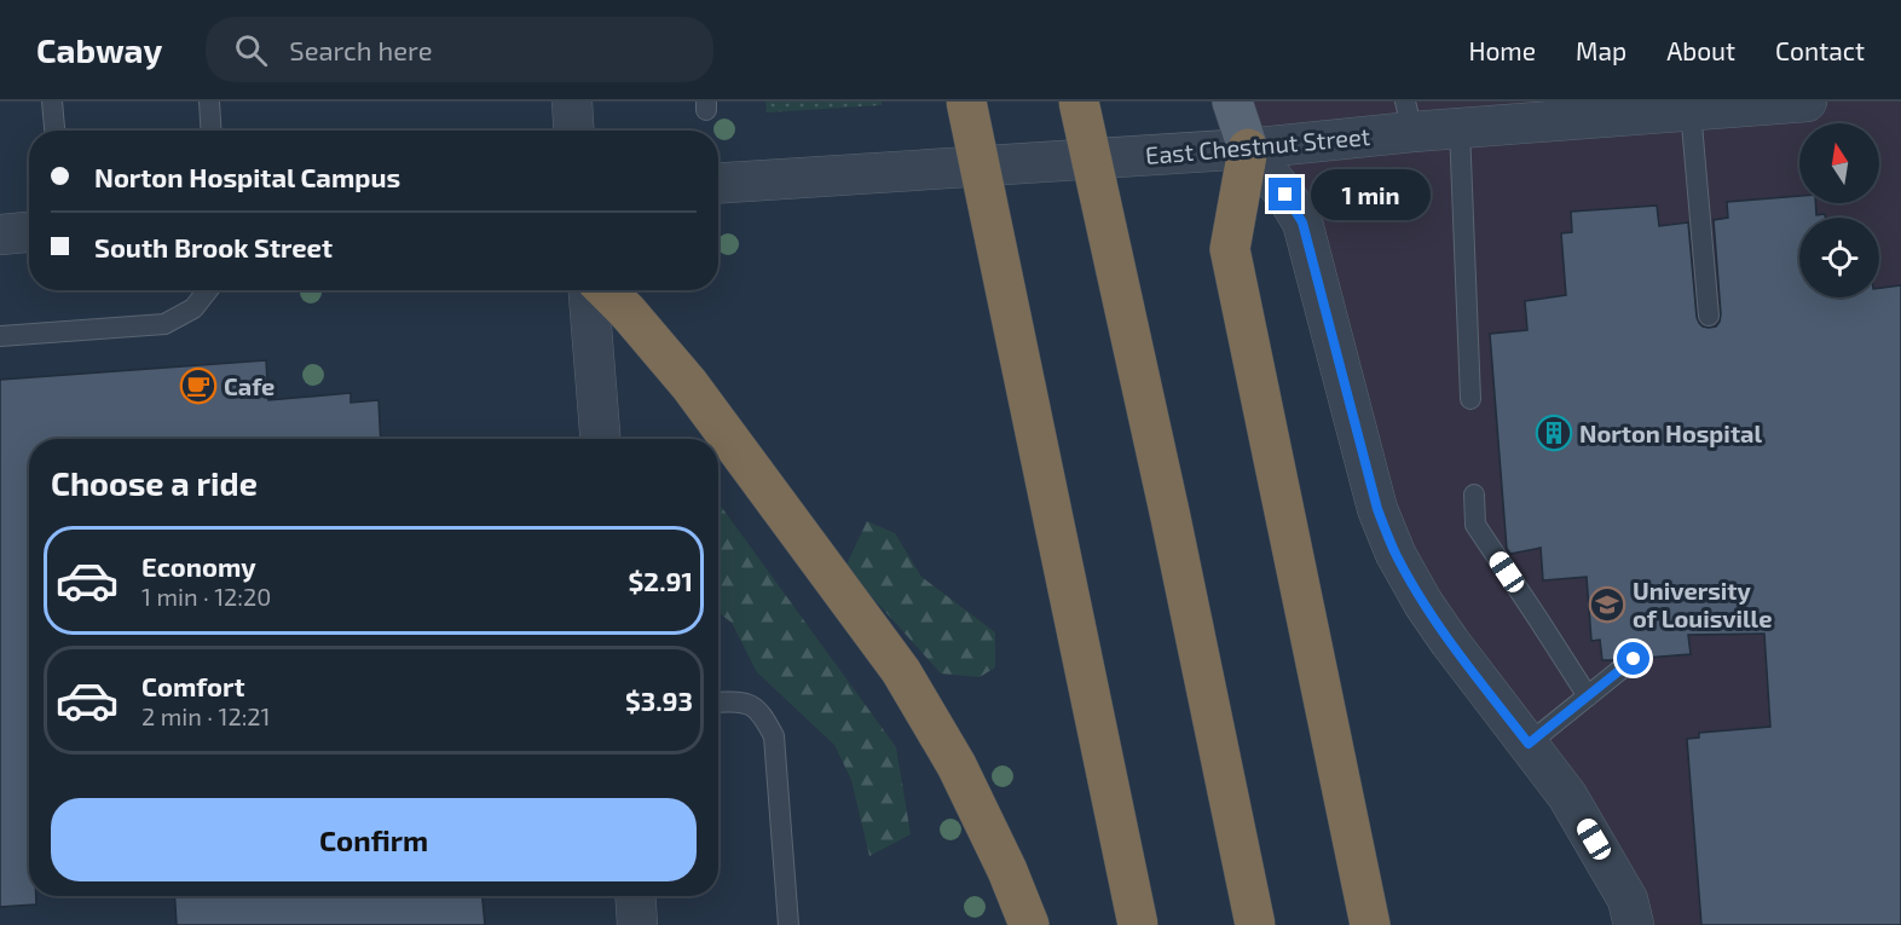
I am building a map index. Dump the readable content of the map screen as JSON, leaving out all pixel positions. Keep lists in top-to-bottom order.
{
  "streets": {
    "street": ["East Chestnut Street"]
  },
  "places": {
    "cafe": ["Cafe"],
    "building": ["Norton Hospital"],
    "school or university": ["University of Louisville"]
  },
  "north": "top",
  "page": {
    "header": "Cabway",
    "search": "Search here",
    "nav": [
      "Home",
      "Map",
      "About",
      "Contact"
    ],
    "banner": ["Norton Hospital Campus", "South Brook Street"],
    "bubble": "1 min",
    "heading": "Choose a ride",
    "list": [
      {
        "name": "Economy",
        "note": "1 min · 12:20",
        "value": "$2.91"
      },
      {
        "name": "Comfort",
        "note": "2 min · 12:21",
        "value": "$3.93"
      }
    ],
    "buttons": "Confirm"
  }
}
